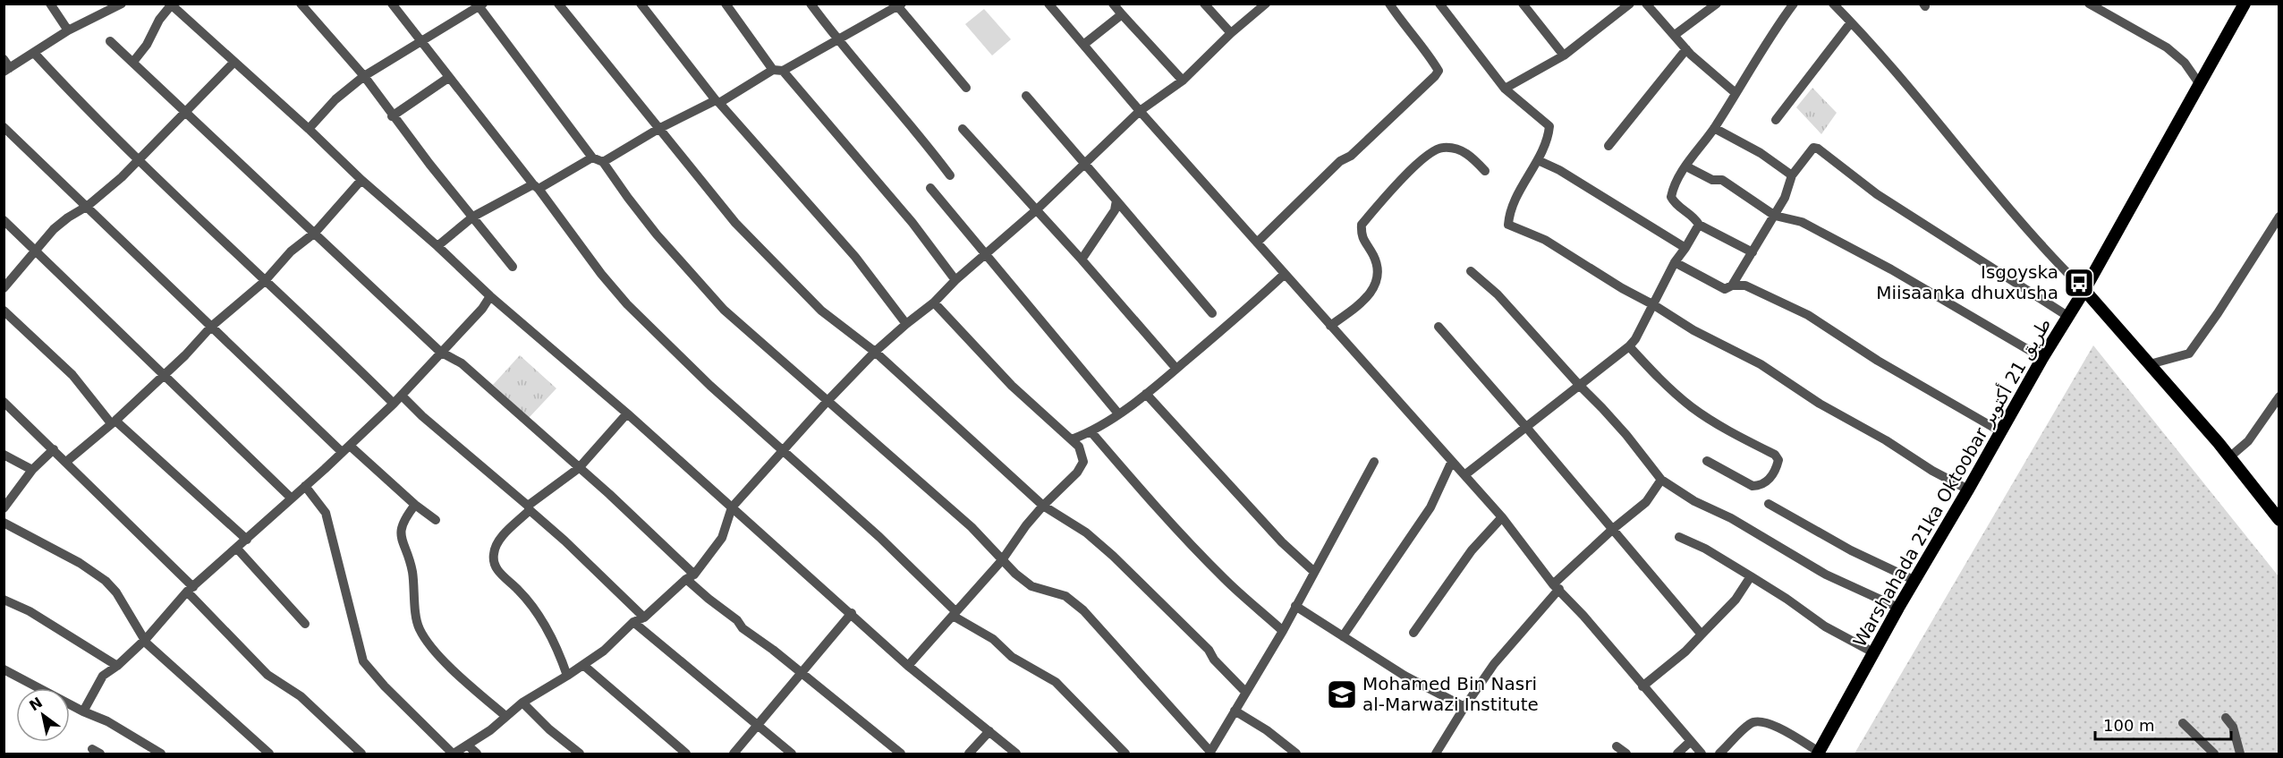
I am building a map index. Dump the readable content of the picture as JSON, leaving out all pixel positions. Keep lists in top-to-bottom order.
{
  "streets": {
    "main road": ["Warshahada 21ka Oktoobar طريق 21 أكتوبر"]
  },
  "places": {
    "bus stop": ["Isgoyska Miisaanka dhuxusha"],
    "school or university": ["Mohamed Bin Nasri al-Marwazi Institute"]
  },
  "scale_bar": "100 m",
  "north": "top left"
}
